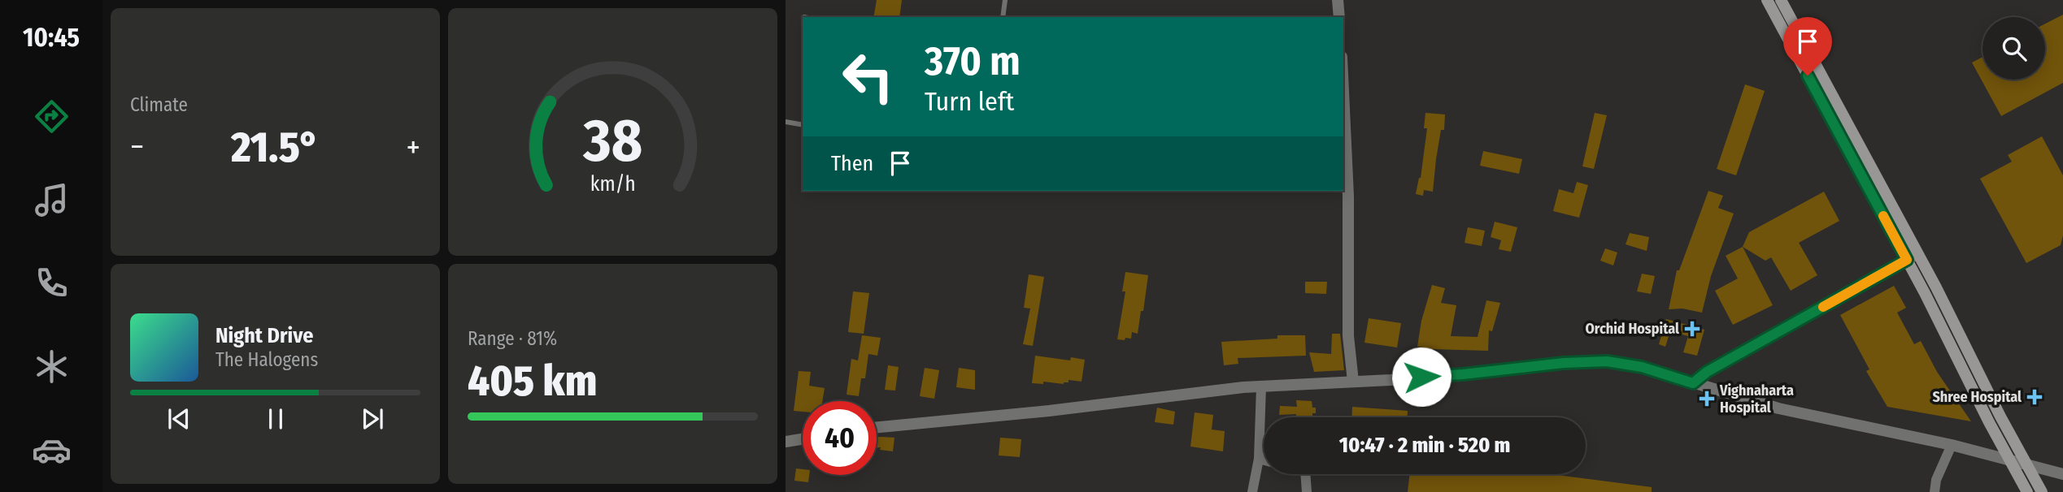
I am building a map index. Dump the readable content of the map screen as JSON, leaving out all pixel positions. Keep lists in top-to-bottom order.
{
  "places": {
    "health": ["Orchid Hospital", "Shree Hospital", "Vighnaharta Hospital"]
  },
  "page": {
    "tabs": "10:45",
    "tile": [
      "Climate",
      ["Range · 81%", "405 km"]
    ],
    "turn": ["370 m", "Turn left"],
    "heat": ["−", "21.5°", "+"],
    "then": "Then",
    "song": ["Night Drive", "The Halogens"],
    "limit": "40",
    "trip": "10:47 · 2 min · 520 m",
    "gauge": ["38", "km/h"]
  }
}
